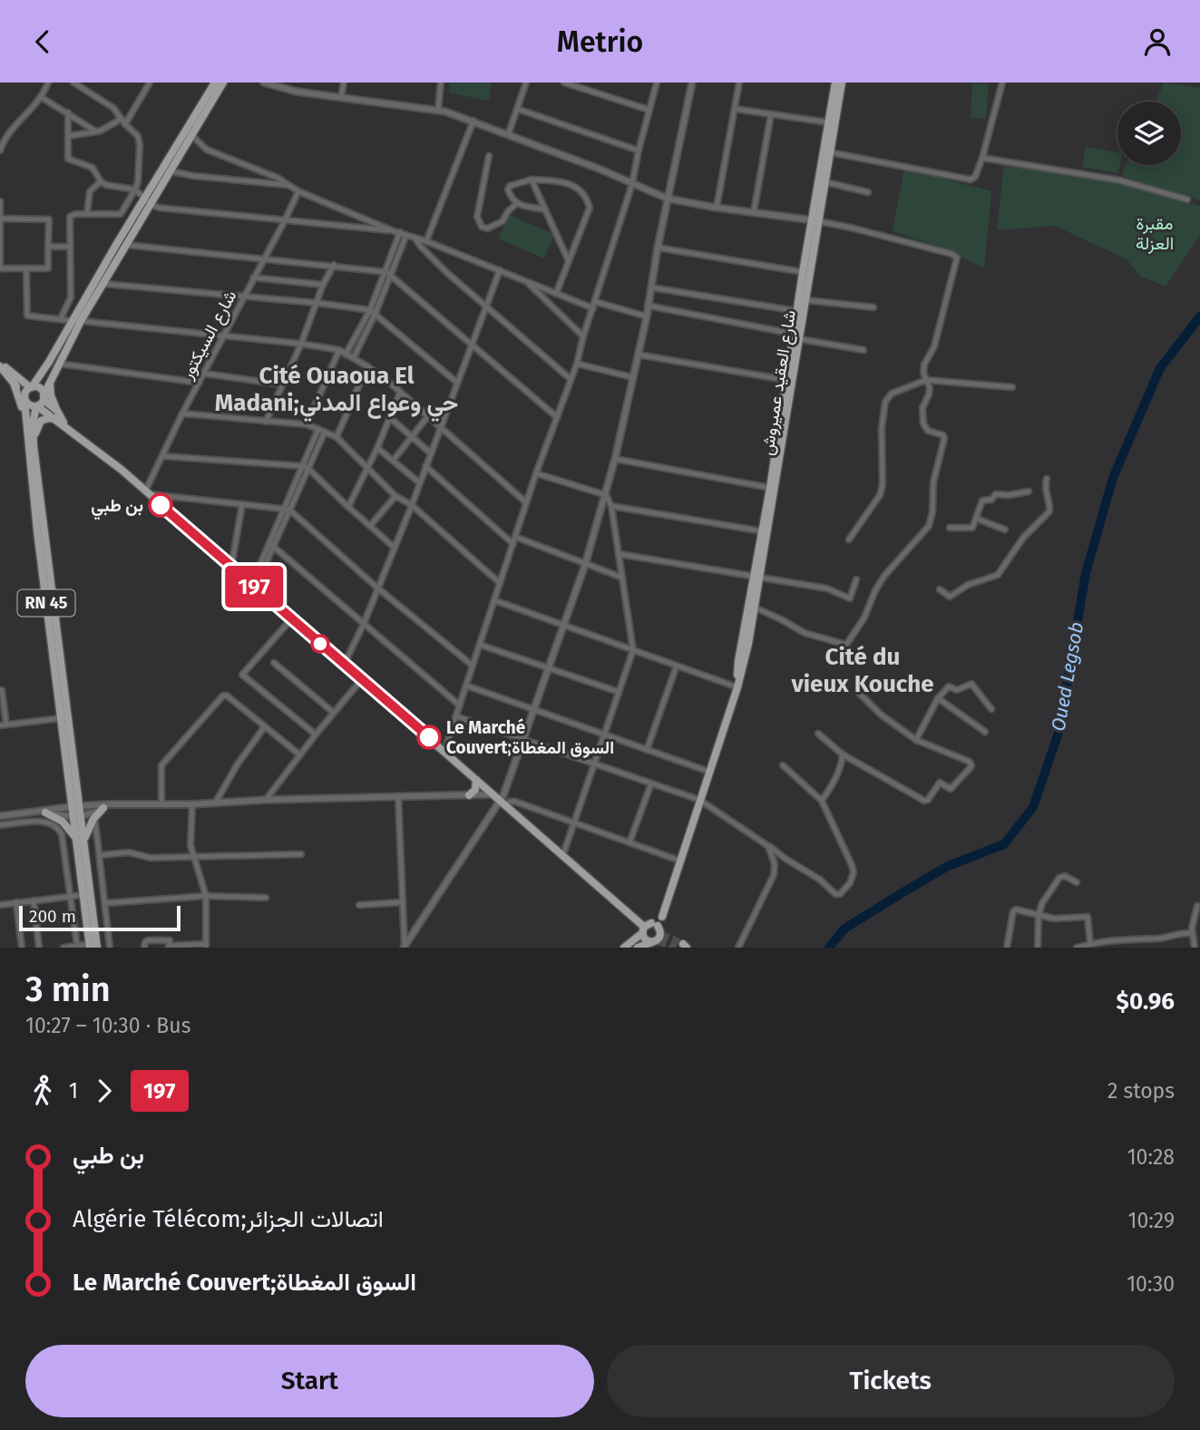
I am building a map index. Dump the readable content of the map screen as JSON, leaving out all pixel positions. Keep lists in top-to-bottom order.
{
  "streets": {
    "main road": ["شارع العقيد عميروش", "RN 45"],
    "street": ["شارع السيكتور"]
  },
  "districts": ["Cité Ouaoua El Madani;حي وعواع المدني", "Cité du vieux Kouche"],
  "water": ["Oued Legsob"],
  "parks": ["مقبرة العزلة"],
  "places": ["بن طبي", "Le Marché Couvert;السوق المغطاة"],
  "lines": ["bus line 197"],
  "scale_bar": "200 m",
  "page": {
    "header": "Metrio",
    "on_map": "197",
    "scale": "200 m",
    "heading": ["3 min", "10:27 – 10:30 · Bus", "$0.96"],
    "legs": ["1", "197", "2 stops"],
    "list": [
      {
        "name": "بن طبي",
        "value": "10:28"
      },
      {
        "name": "Algérie Télécom;اتصالات الجزائر",
        "value": "10:29"
      },
      {
        "name": "Le Marché Couvert;السوق المغطاة",
        "value": "10:30"
      }
    ],
    "buttons": ["Start", "Tickets"]
  }
}
